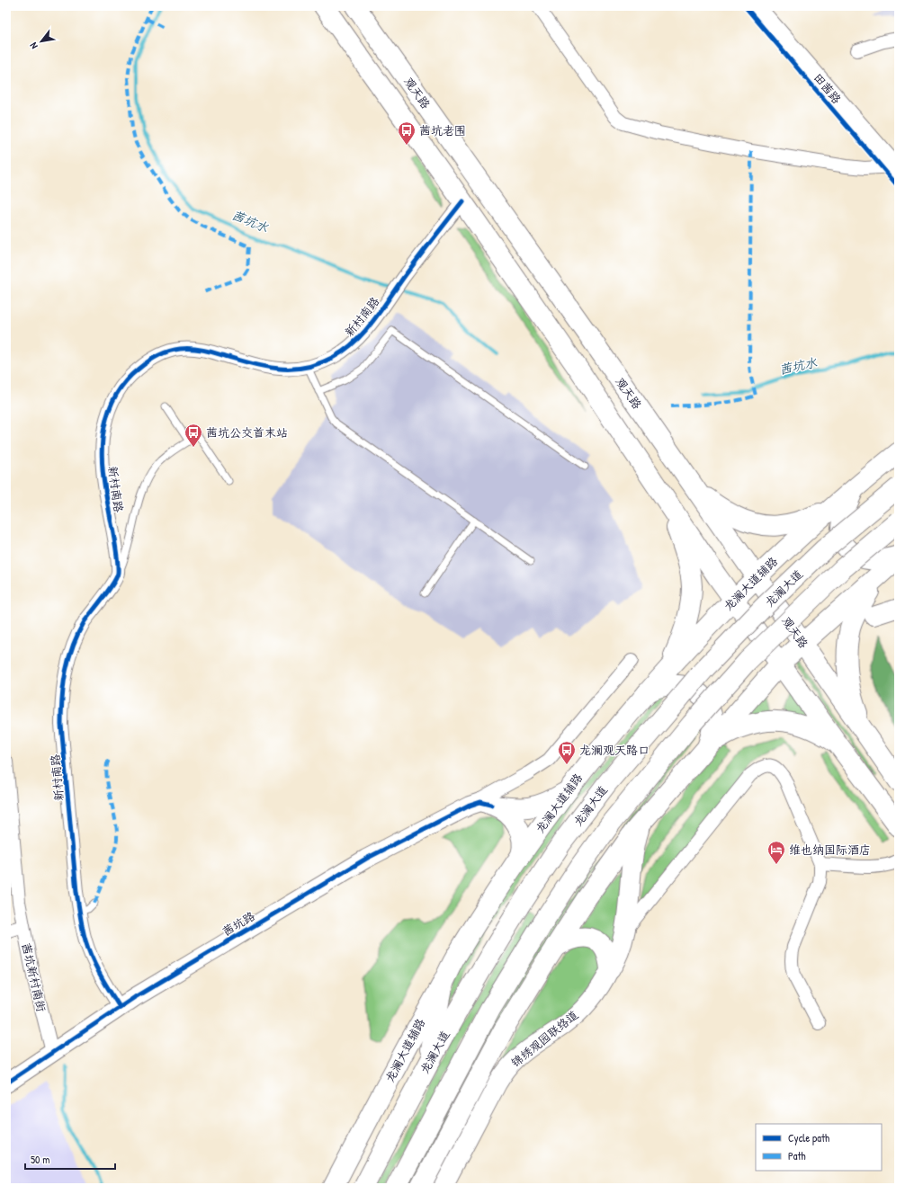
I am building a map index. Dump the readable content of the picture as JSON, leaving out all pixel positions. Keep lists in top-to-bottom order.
{
  "streets": {
    "main road": ["观天路", "龙澜大道辅路", "龙澜大道"],
    "street": [
      "田茜路",
      "新村南路",
      "茜坑路",
      "茜坑新村南街",
      "锦绣观园联络道"
    ]
  },
  "crossings": [
    ["观天路", "龙澜大道辅路"],
    ["新村南路", "茜坑路"],
    ["茜坑路", "茜坑新村南街"]
  ],
  "water": ["茜坑水"],
  "places": {
    "bus stop": ["茜坑老围", "茜坑公交首末站", "龙澜观天路口"],
    "hotel": ["维也纳国际酒店"]
  },
  "legend": ["Cycle path", "Path"],
  "scale_bar": "50 m",
  "north": "bottom left"
}
